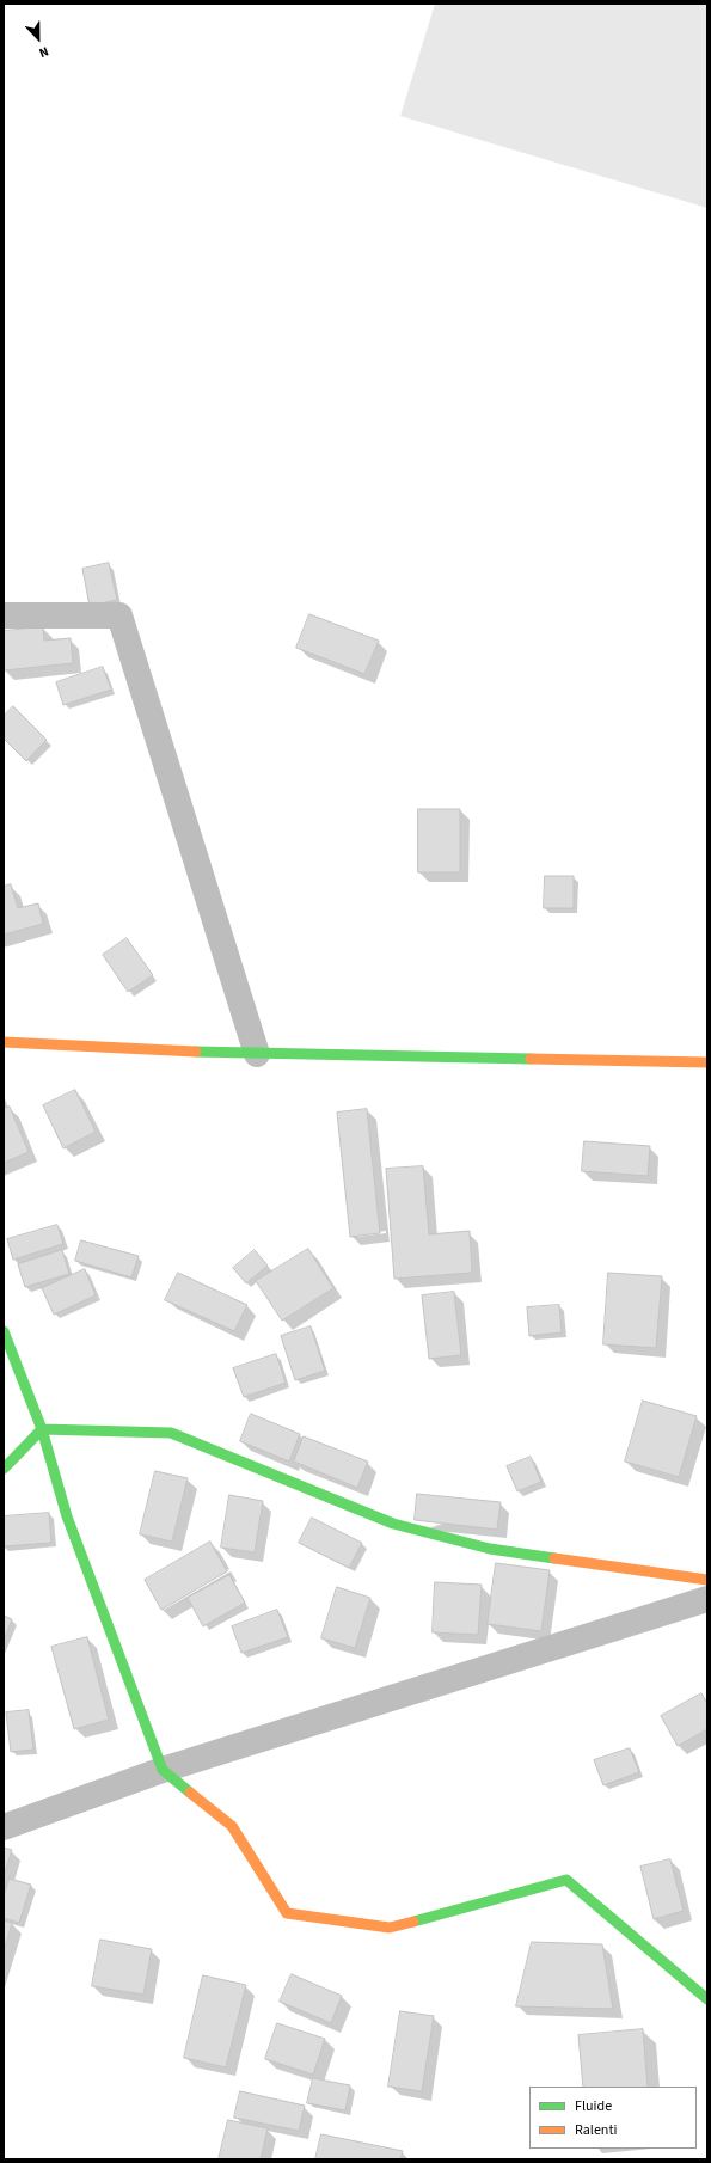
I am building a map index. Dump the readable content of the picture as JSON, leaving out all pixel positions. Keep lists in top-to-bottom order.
{
  "legend": ["Fluide", "Ralenti"],
  "north": "bottom"
}
